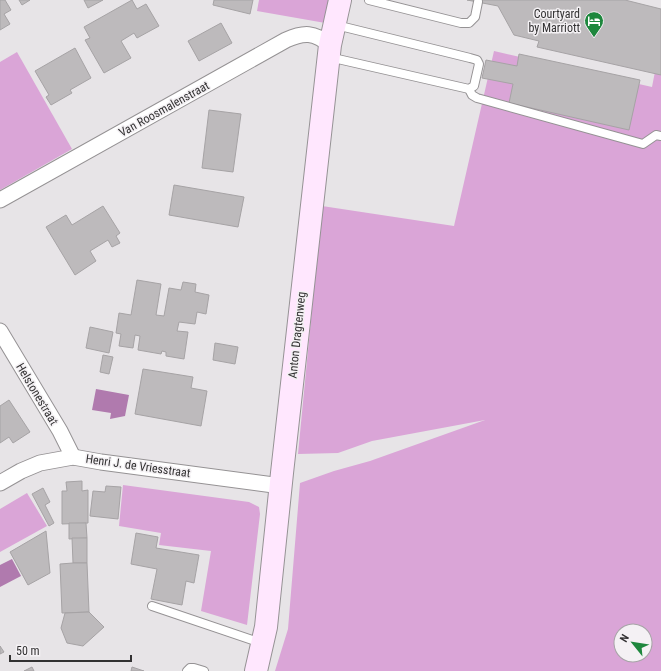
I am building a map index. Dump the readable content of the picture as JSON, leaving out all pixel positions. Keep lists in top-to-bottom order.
{
  "streets": {
    "main road": ["Anton Dragtenweg"],
    "street": ["Van Roosmalenstraat", "Helstonestraat", "Henri J. de Vriesstraat"]
  },
  "crossings": [
    ["Van Roosmalenstraat", "Anton Dragtenweg"],
    ["Anton Dragtenweg", "Henri J. de Vriesstraat"],
    ["Helstonestraat", "Henri J. de Vriesstraat"]
  ],
  "places": {
    "hotel": ["Courtyard by Marriott"]
  },
  "scale_bar": "50 m",
  "north": "top left"
}
